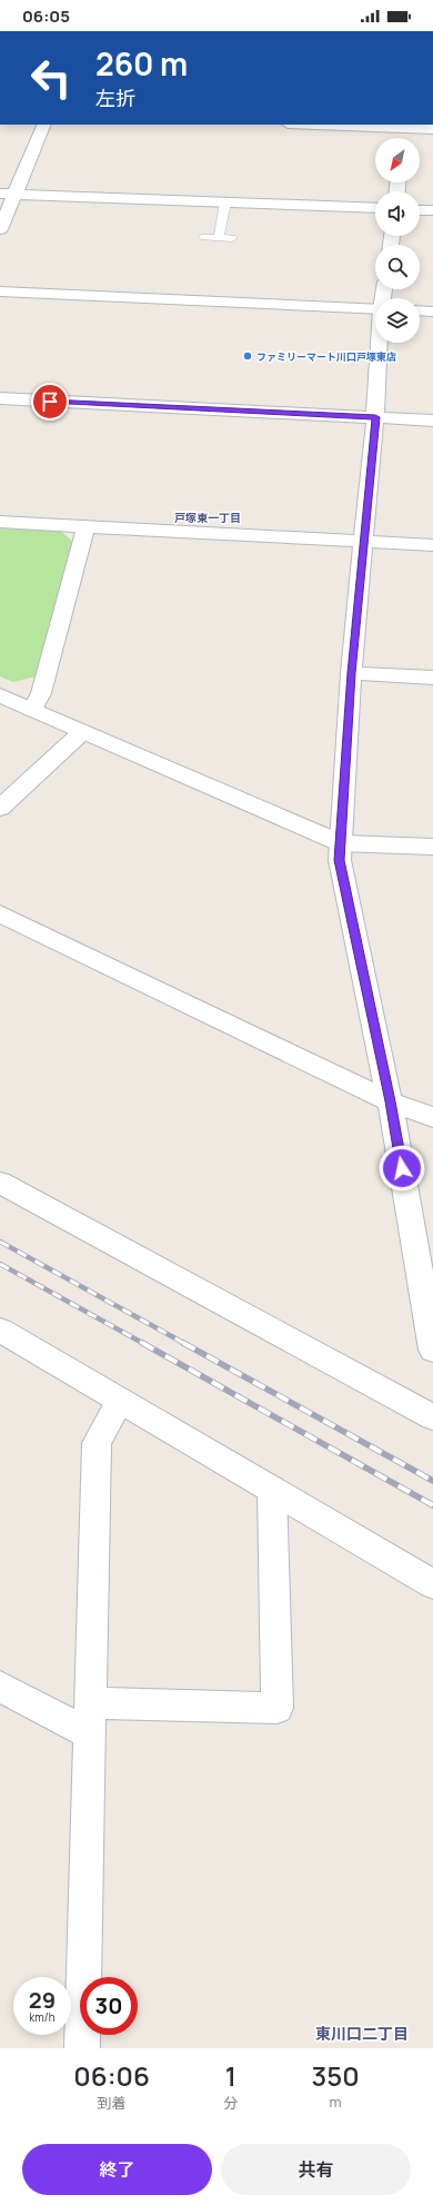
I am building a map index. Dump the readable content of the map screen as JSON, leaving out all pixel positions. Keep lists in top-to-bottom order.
{
  "districts": ["戸塚東一丁目", "東川口二丁目"],
  "places": ["ファミリーマート川口戸塚東店"],
  "north": "bottom left",
  "page": {
    "status": "06:05",
    "turn": ["260 m", "左折"],
    "speed": "29 km/h",
    "limit": "30",
    "eta": [
      "06:06",
      "到着",
      "1",
      "分",
      "350",
      "m"
    ],
    "buttons": ["終了", "共有"]
  }
}
